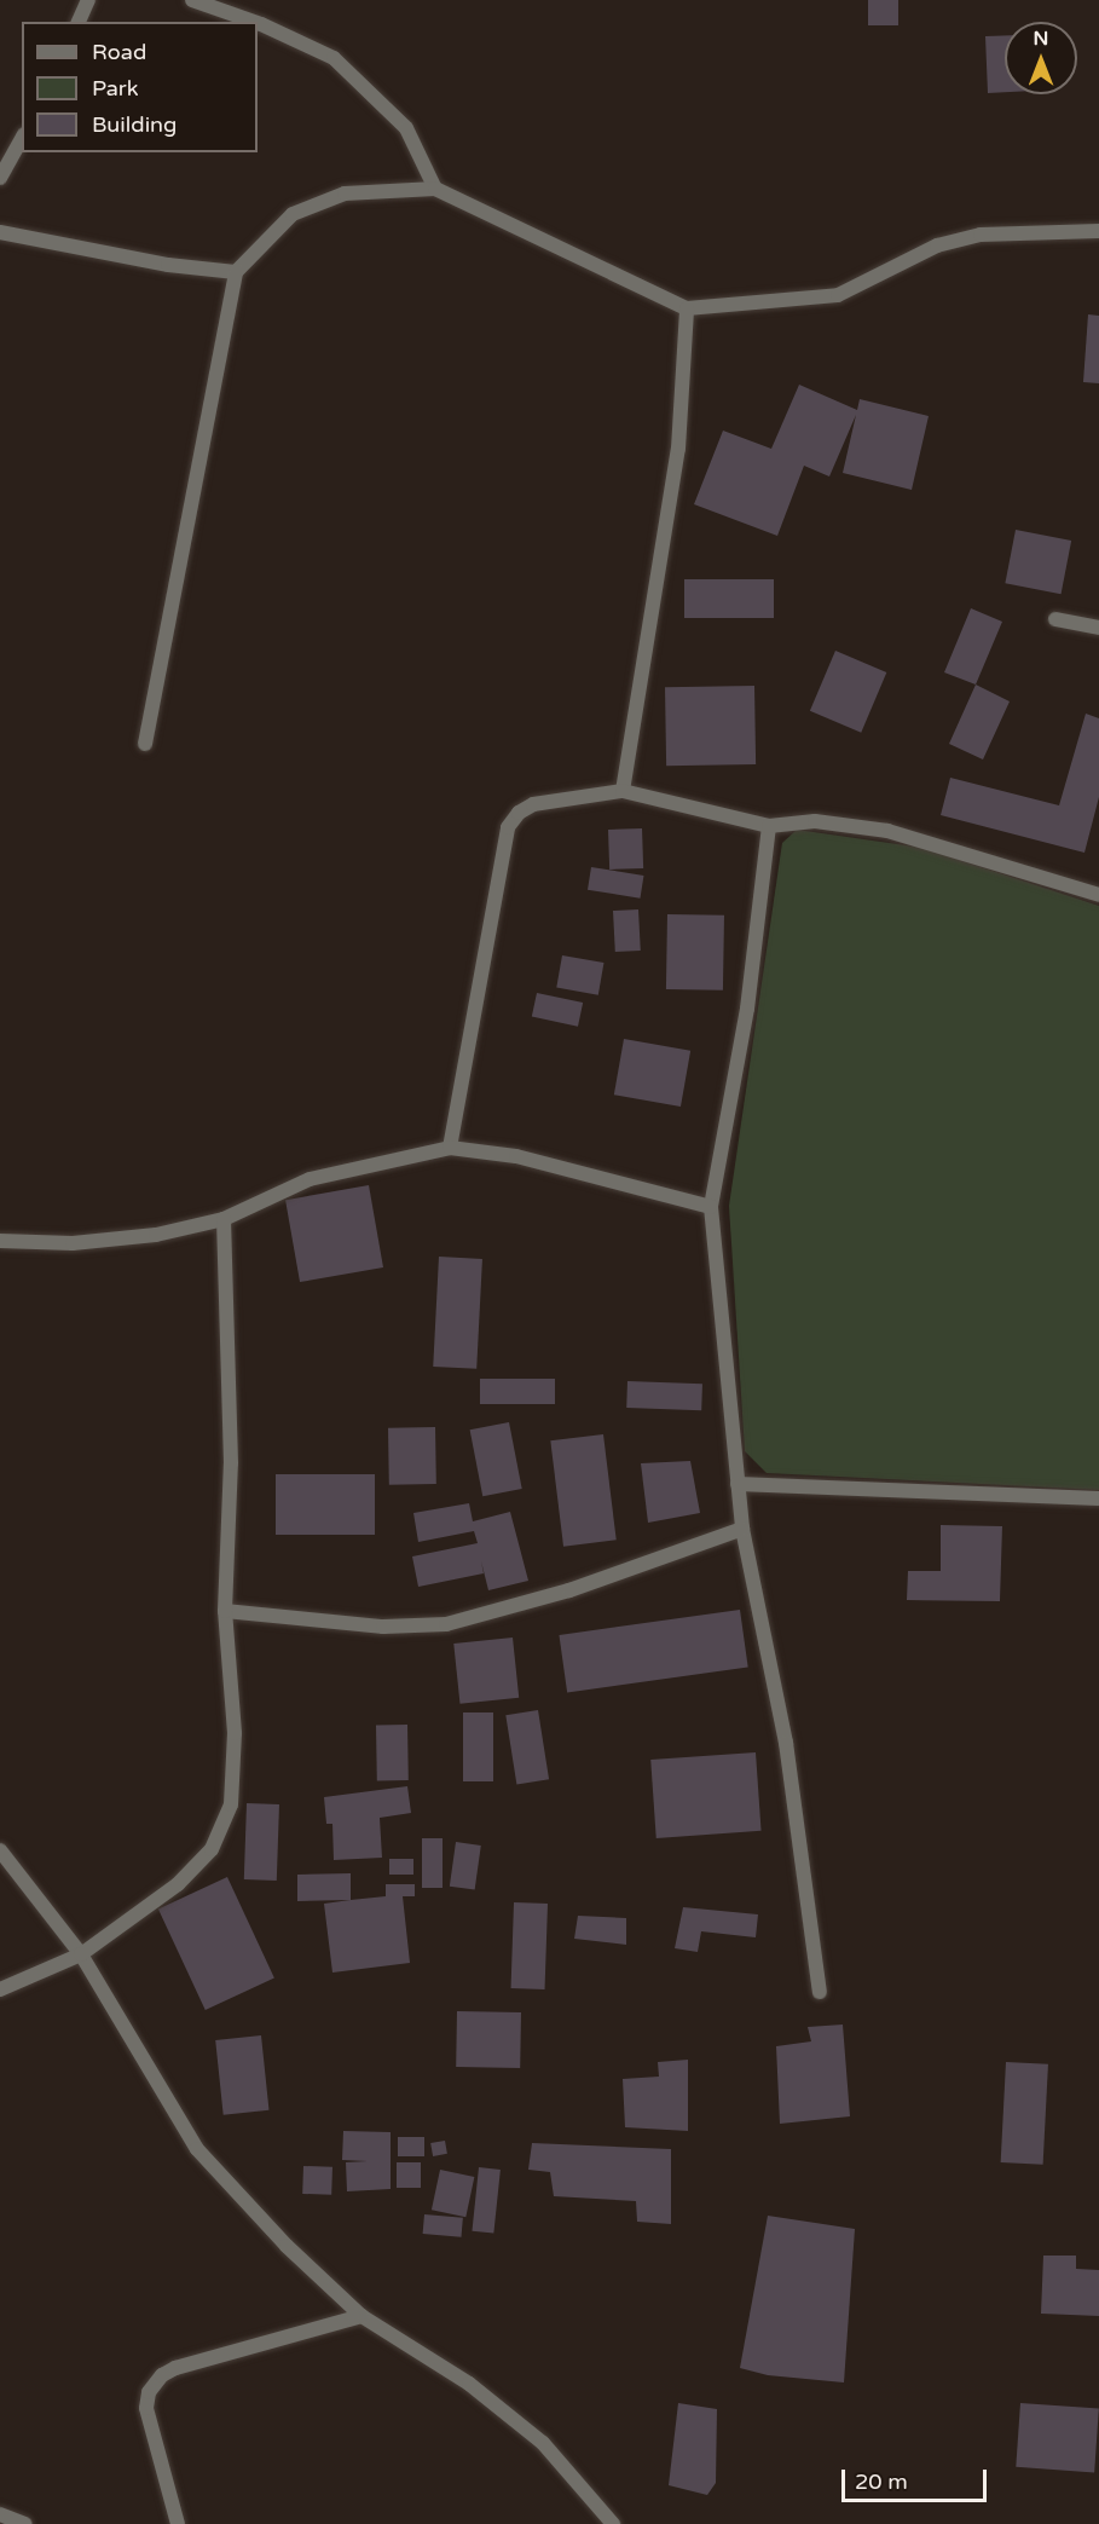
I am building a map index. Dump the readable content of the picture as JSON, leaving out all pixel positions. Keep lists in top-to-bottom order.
{
  "legend": ["Road", "Park", "Building"],
  "scale_bar": "20 m",
  "north": "top"
}
